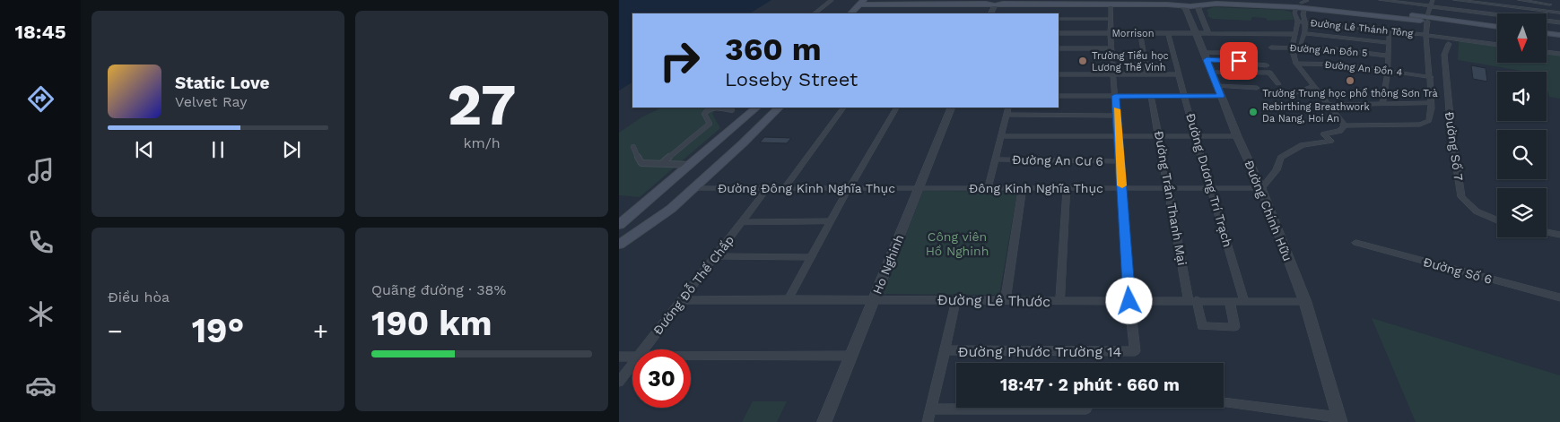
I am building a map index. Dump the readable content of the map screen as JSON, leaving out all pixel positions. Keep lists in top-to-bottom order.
{
  "streets": {
    "street": [
      "Đường Lê Thánh Tông",
      "Morrison",
      "Đường An Đồn 5",
      "Đường An Đồn 4",
      "Đường Số 7",
      "Đường An Cư 6",
      "Đường Dương Trí Trạch",
      "Đường Đông Kinh Nghĩa Thục",
      "Đông Kinh Nghĩa Thục",
      "Đường Trần Thanh Mại",
      "Đường Chính Hữu",
      "Ho Nghinh",
      "Đường Số 6",
      "Đường Đỗ Thế Chấp",
      "Đường Lê Thước",
      "Đường Phước Trường 14"
    ]
  },
  "crossings": [
    ["Morrison", "Đường Dương Trí Trạch"],
    ["Morrison", "Đường Chính Hữu"],
    ["Đường Dương Trí Trạch", "Đông Kinh Nghĩa Thục"],
    ["Đường Dương Trí Trạch", "Đường Lê Thước"],
    ["Đường Đông Kinh Nghĩa Thục", "Đông Kinh Nghĩa Thục"],
    ["Đường Đông Kinh Nghĩa Thục", "Ho Nghinh"],
    ["Đường Đông Kinh Nghĩa Thục", "Đường Đỗ Thế Chấp"],
    ["Đông Kinh Nghĩa Thục", "Đường Trần Thanh Mại"],
    ["Đông Kinh Nghĩa Thục", "Đường Chính Hữu"],
    ["Đông Kinh Nghĩa Thục", "Ho Nghinh"],
    ["Đường Trần Thanh Mại", "Đường Lê Thước"],
    ["Đường Chính Hữu", "Đường Lê Thước"],
    ["Ho Nghinh", "Đường Lê Thước"],
    ["Đường Đỗ Thế Chấp", "Đường Lê Thước"]
  ],
  "parks": ["Công viên Hồ Nghinh"],
  "places": ["Trường Tiểu học Lương Thế Vinh", "Trường Trung học phổ thông Sơn Trà", "Rebirthing Breathwork Da Nang, Hoi An"],
  "north": "bottom",
  "page": {
    "tabs": "18:45",
    "tile": [
      ["27", "km/h"],
      "Điều hòa",
      ["Quãng đường · 38%", "190 km"]
    ],
    "turn": ["360 m", "Loseby Street"],
    "song": ["Static Love", "Velvet Ray"],
    "heat": ["−", "19°", "+"],
    "limit": "30",
    "trip": "18:47 · 2 phút · 660 m"
  }
}
